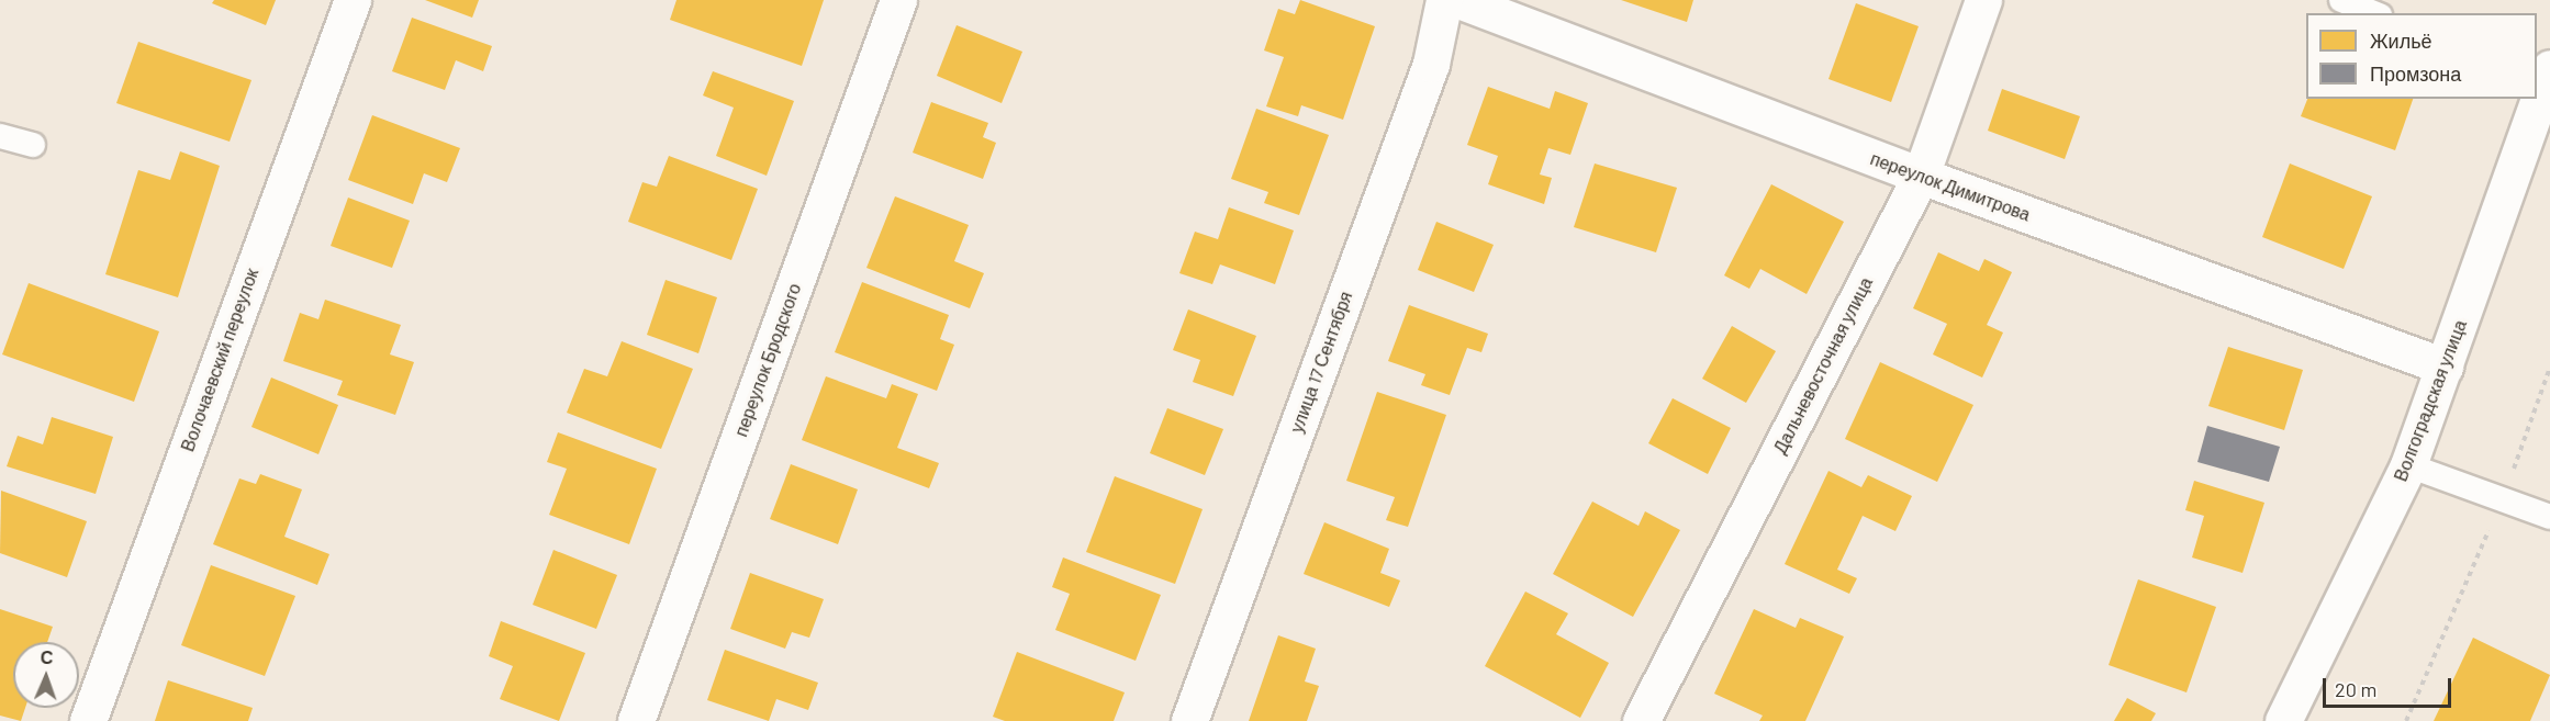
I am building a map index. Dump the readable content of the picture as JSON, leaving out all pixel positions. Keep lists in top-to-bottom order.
{
  "streets": {
    "street": [
      "переулок Димитрова",
      "Волочаевский переулок",
      "переулок Бродского",
      "улица 17 Сентября",
      "Дальневосточная улица",
      "Волгоградская улица"
    ]
  },
  "crossings": [
    ["переулок Димитрова", "Дальневосточная улица"],
    ["переулок Димитрова", "Волгоградская улица"]
  ],
  "legend": ["Жильё", "Промзона"],
  "scale_bar": "20 m",
  "north": "top"
}
